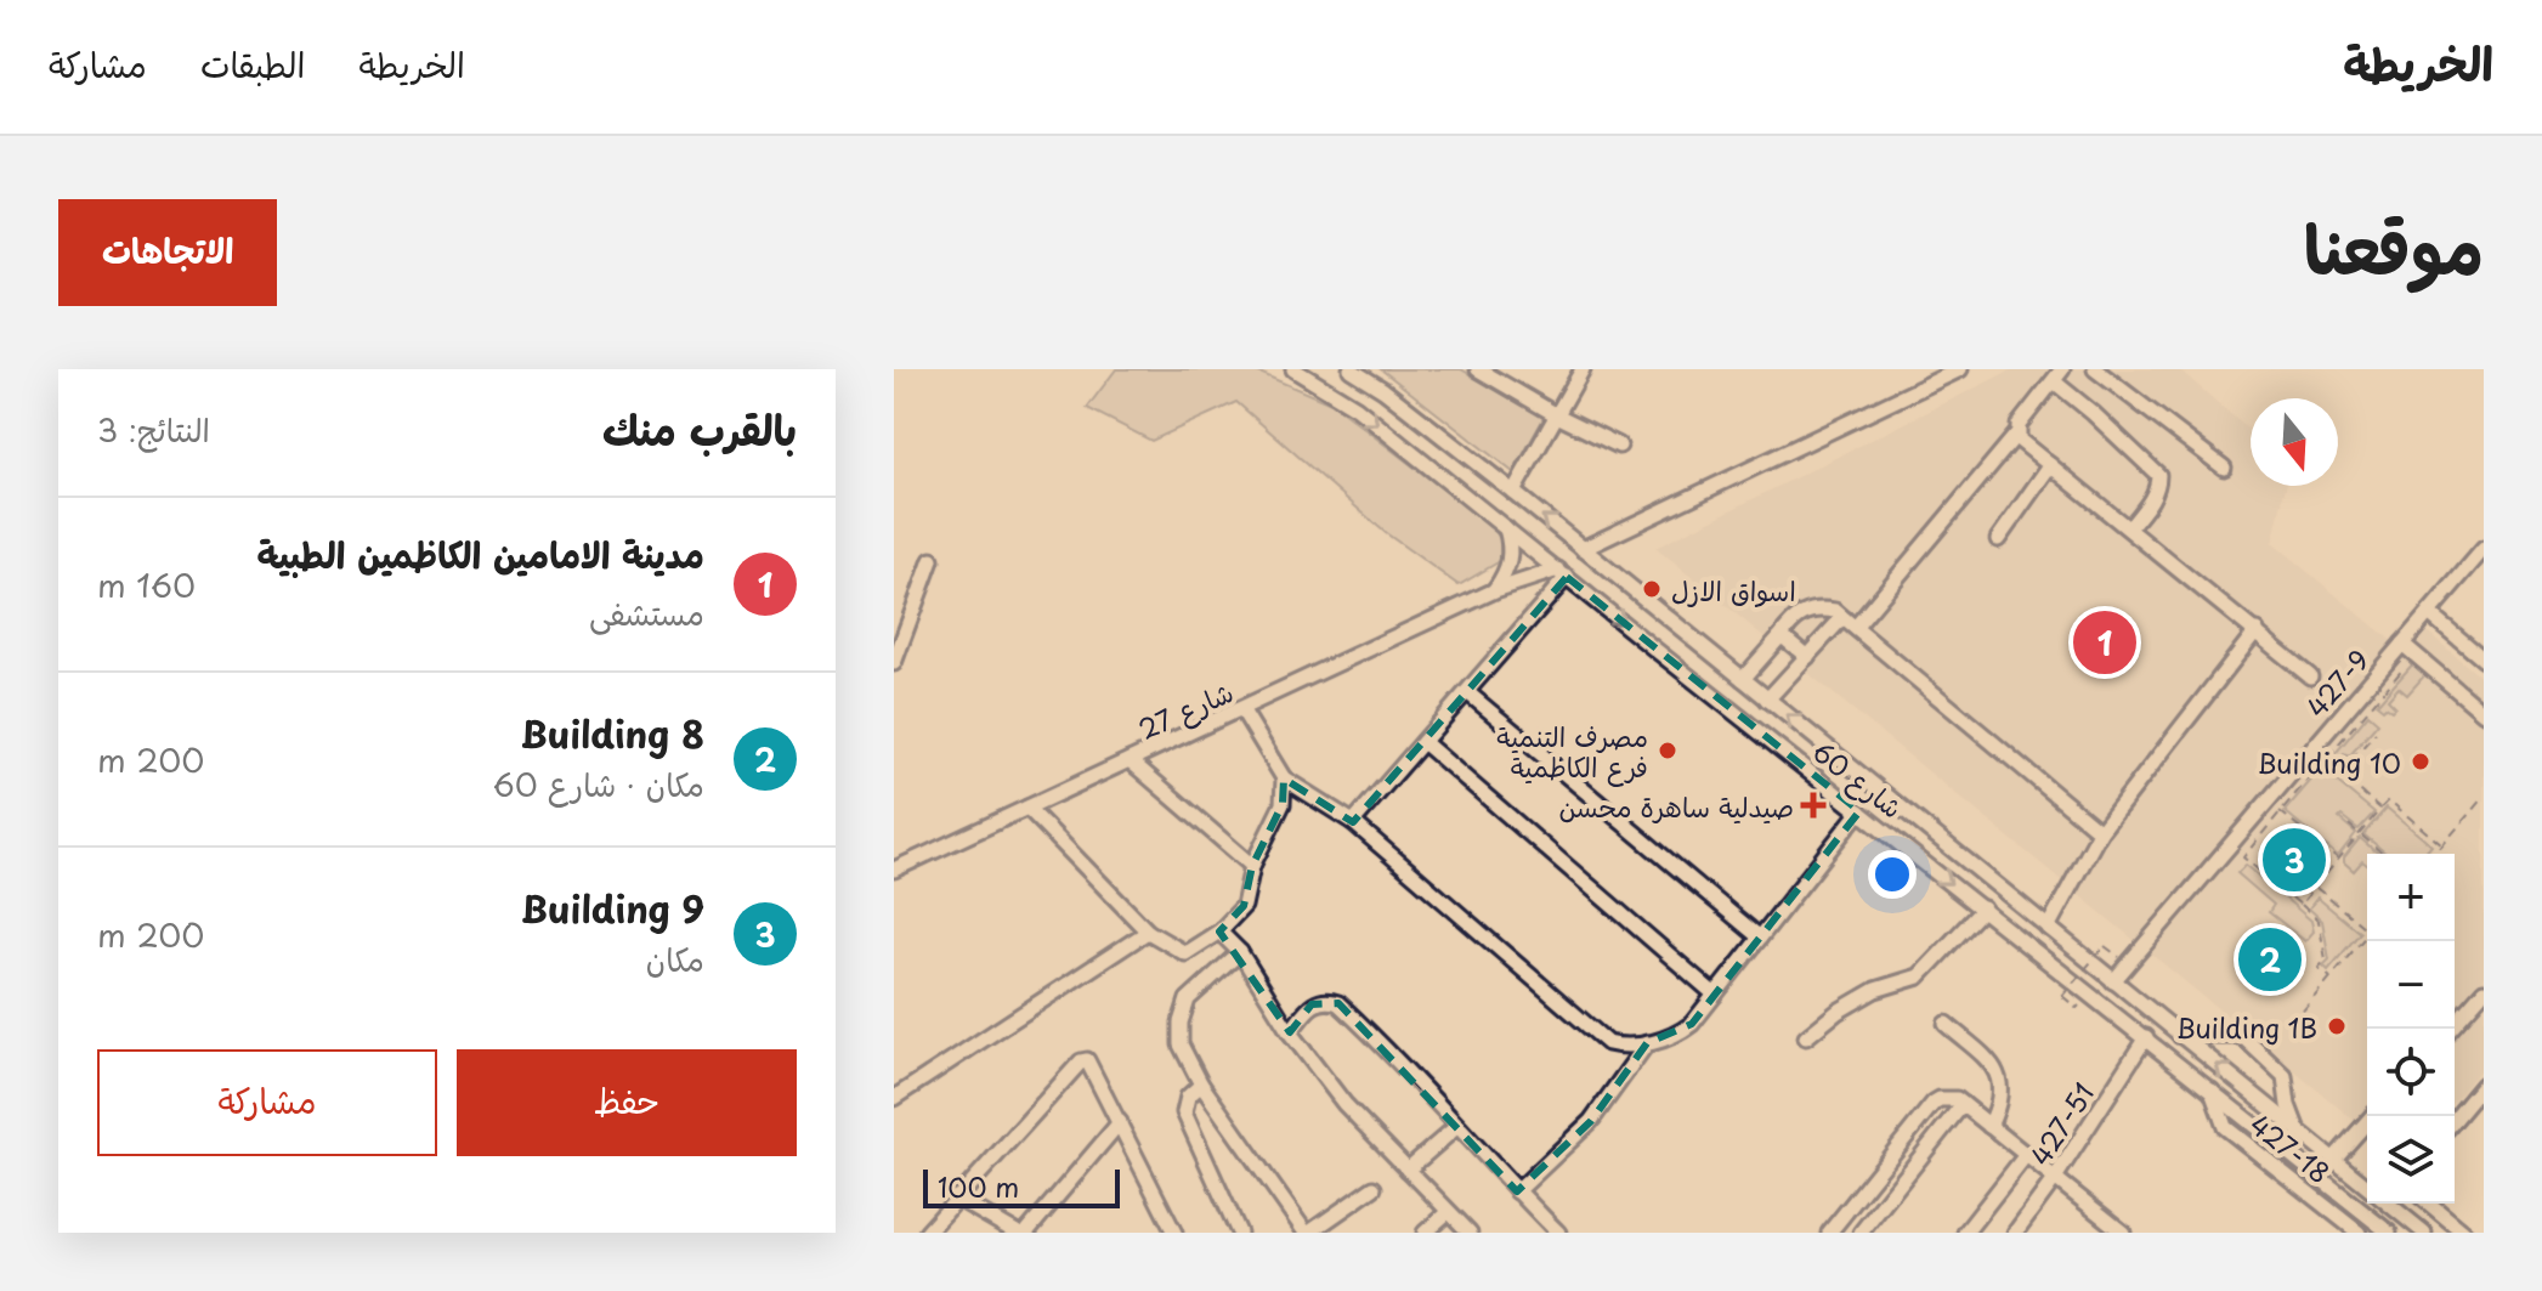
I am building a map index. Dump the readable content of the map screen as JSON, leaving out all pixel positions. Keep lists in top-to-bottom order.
{
  "streets": {
    "street": [
      "427-9",
      "شارع 27",
      "شارع 60",
      "427-51",
      "427-18"
    ]
  },
  "crossings": [
    ["427-9", "شارع 60"],
    ["شارع 27", "شارع 60"],
    ["شارع 60", "427-51"],
    ["شارع 60", "427-18"]
  ],
  "places": {
    "other": [
      "اسواق الازل",
      "مصرف التنمية فرع الكاظمية",
      "Building 10",
      "Building 1B"
    ],
    "health": ["صيدلية ساهرة محسن"]
  },
  "scale_bar": "100 m",
  "north": "bottom",
  "page": {
    "header": "الخريطة",
    "nav": ["الخريطة", "الطبقات", "مشاركة"],
    "title": "موقعنا",
    "buttons": [
      "الاتجاهات",
      ["حفظ", "مشاركة"]
    ],
    "heading": ["بالقرب منك", "النتائج: 3"],
    "list": [
      {
        "mark": "1",
        "name": "مدينة الامامين الكاظمين الطبية",
        "note": "مستشفى",
        "value": "160 m"
      },
      {
        "mark": "2",
        "name": "Building 8",
        "note": "مكان · شارع 60",
        "value": "200 m"
      },
      {
        "mark": "3",
        "name": "Building 9",
        "note": "مكان",
        "value": "200 m"
      }
    ],
    "pins": ["1", "3", "2"],
    "map_buttons": ["+", "−"],
    "scale": "100 m"
  }
}
